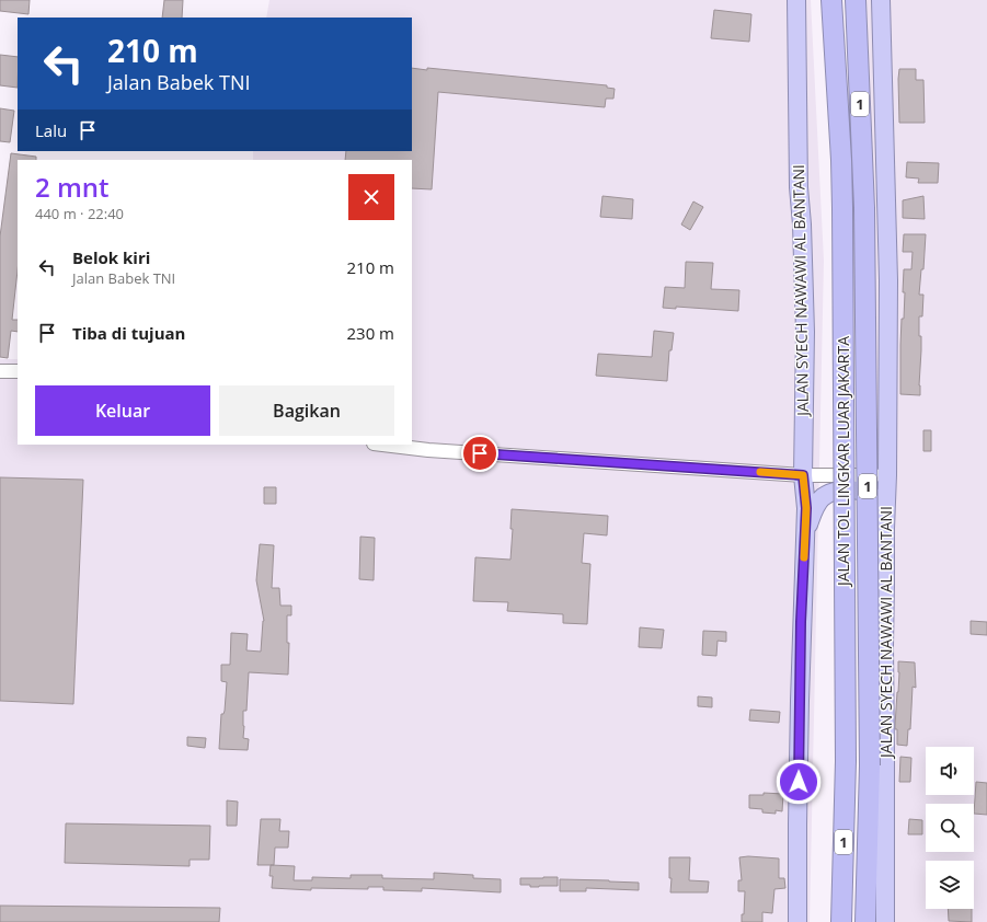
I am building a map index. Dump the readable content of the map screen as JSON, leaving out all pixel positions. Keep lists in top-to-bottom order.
{
  "streets": {
    "highway": ["1", "JALAN SYECH NAWAWI AL BANTANI", "JALAN TOL LINGKAR LUAR JAKARTA"]
  },
  "page": {
    "turn": ["210 m", "Jalan Babek TNI"],
    "then": "Lalu",
    "heading": ["2 mnt", "440 m · 22:40"],
    "list": [
      {
        "name": "Belok kiri",
        "note": "Jalan Babek TNI",
        "value": "210 m"
      },
      {
        "name": "Tiba di tujuan",
        "value": "230 m"
      }
    ],
    "buttons": ["Keluar", "Bagikan"]
  }
}
